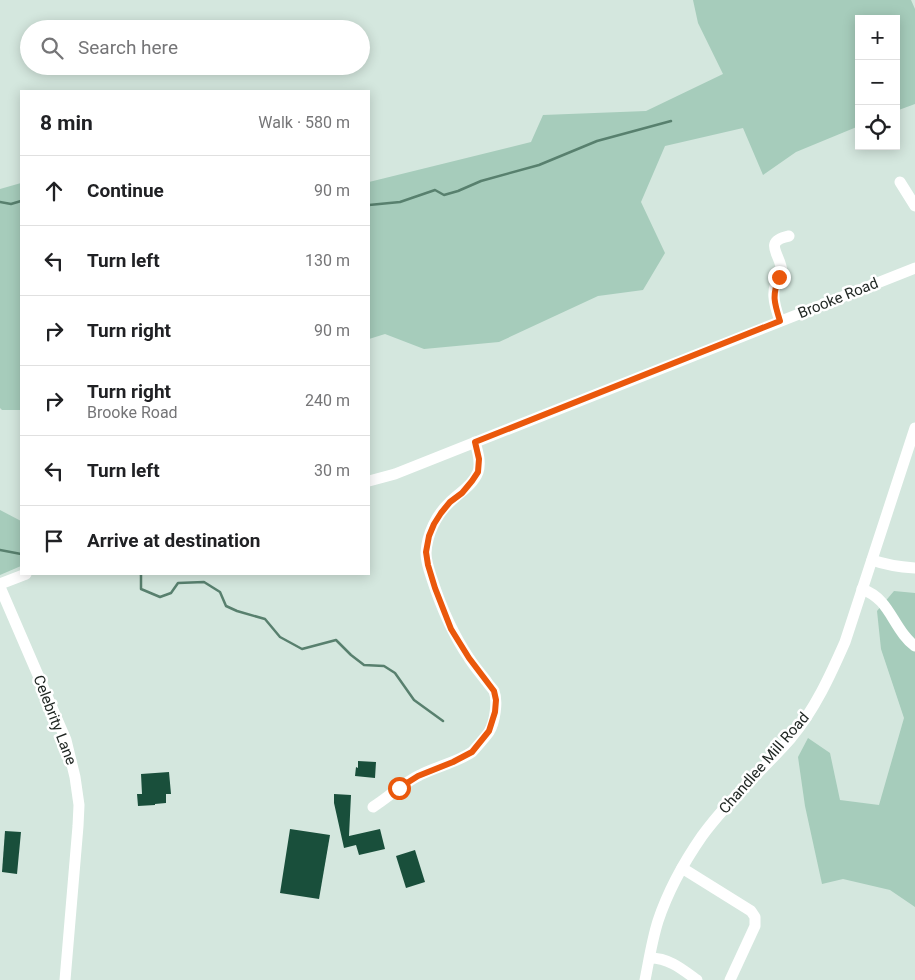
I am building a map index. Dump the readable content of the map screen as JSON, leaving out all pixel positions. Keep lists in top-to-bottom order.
{
  "streets": {
    "street": ["Brooke Road", "Celebrity Lane", "Chandlee Mill Road"]
  },
  "page": {
    "map_buttons": ["+", "−"],
    "search": "Search here",
    "heading": ["8 min", "Walk · 580 m"],
    "list": [
      ["Continue", "90 m"],
      ["Turn left", "130 m"],
      ["Turn right", "90 m"],
      ["Turn right", "Brooke Road", "240 m"],
      ["Turn left", "30 m"],
      "Arrive at destination"
    ]
  }
}
